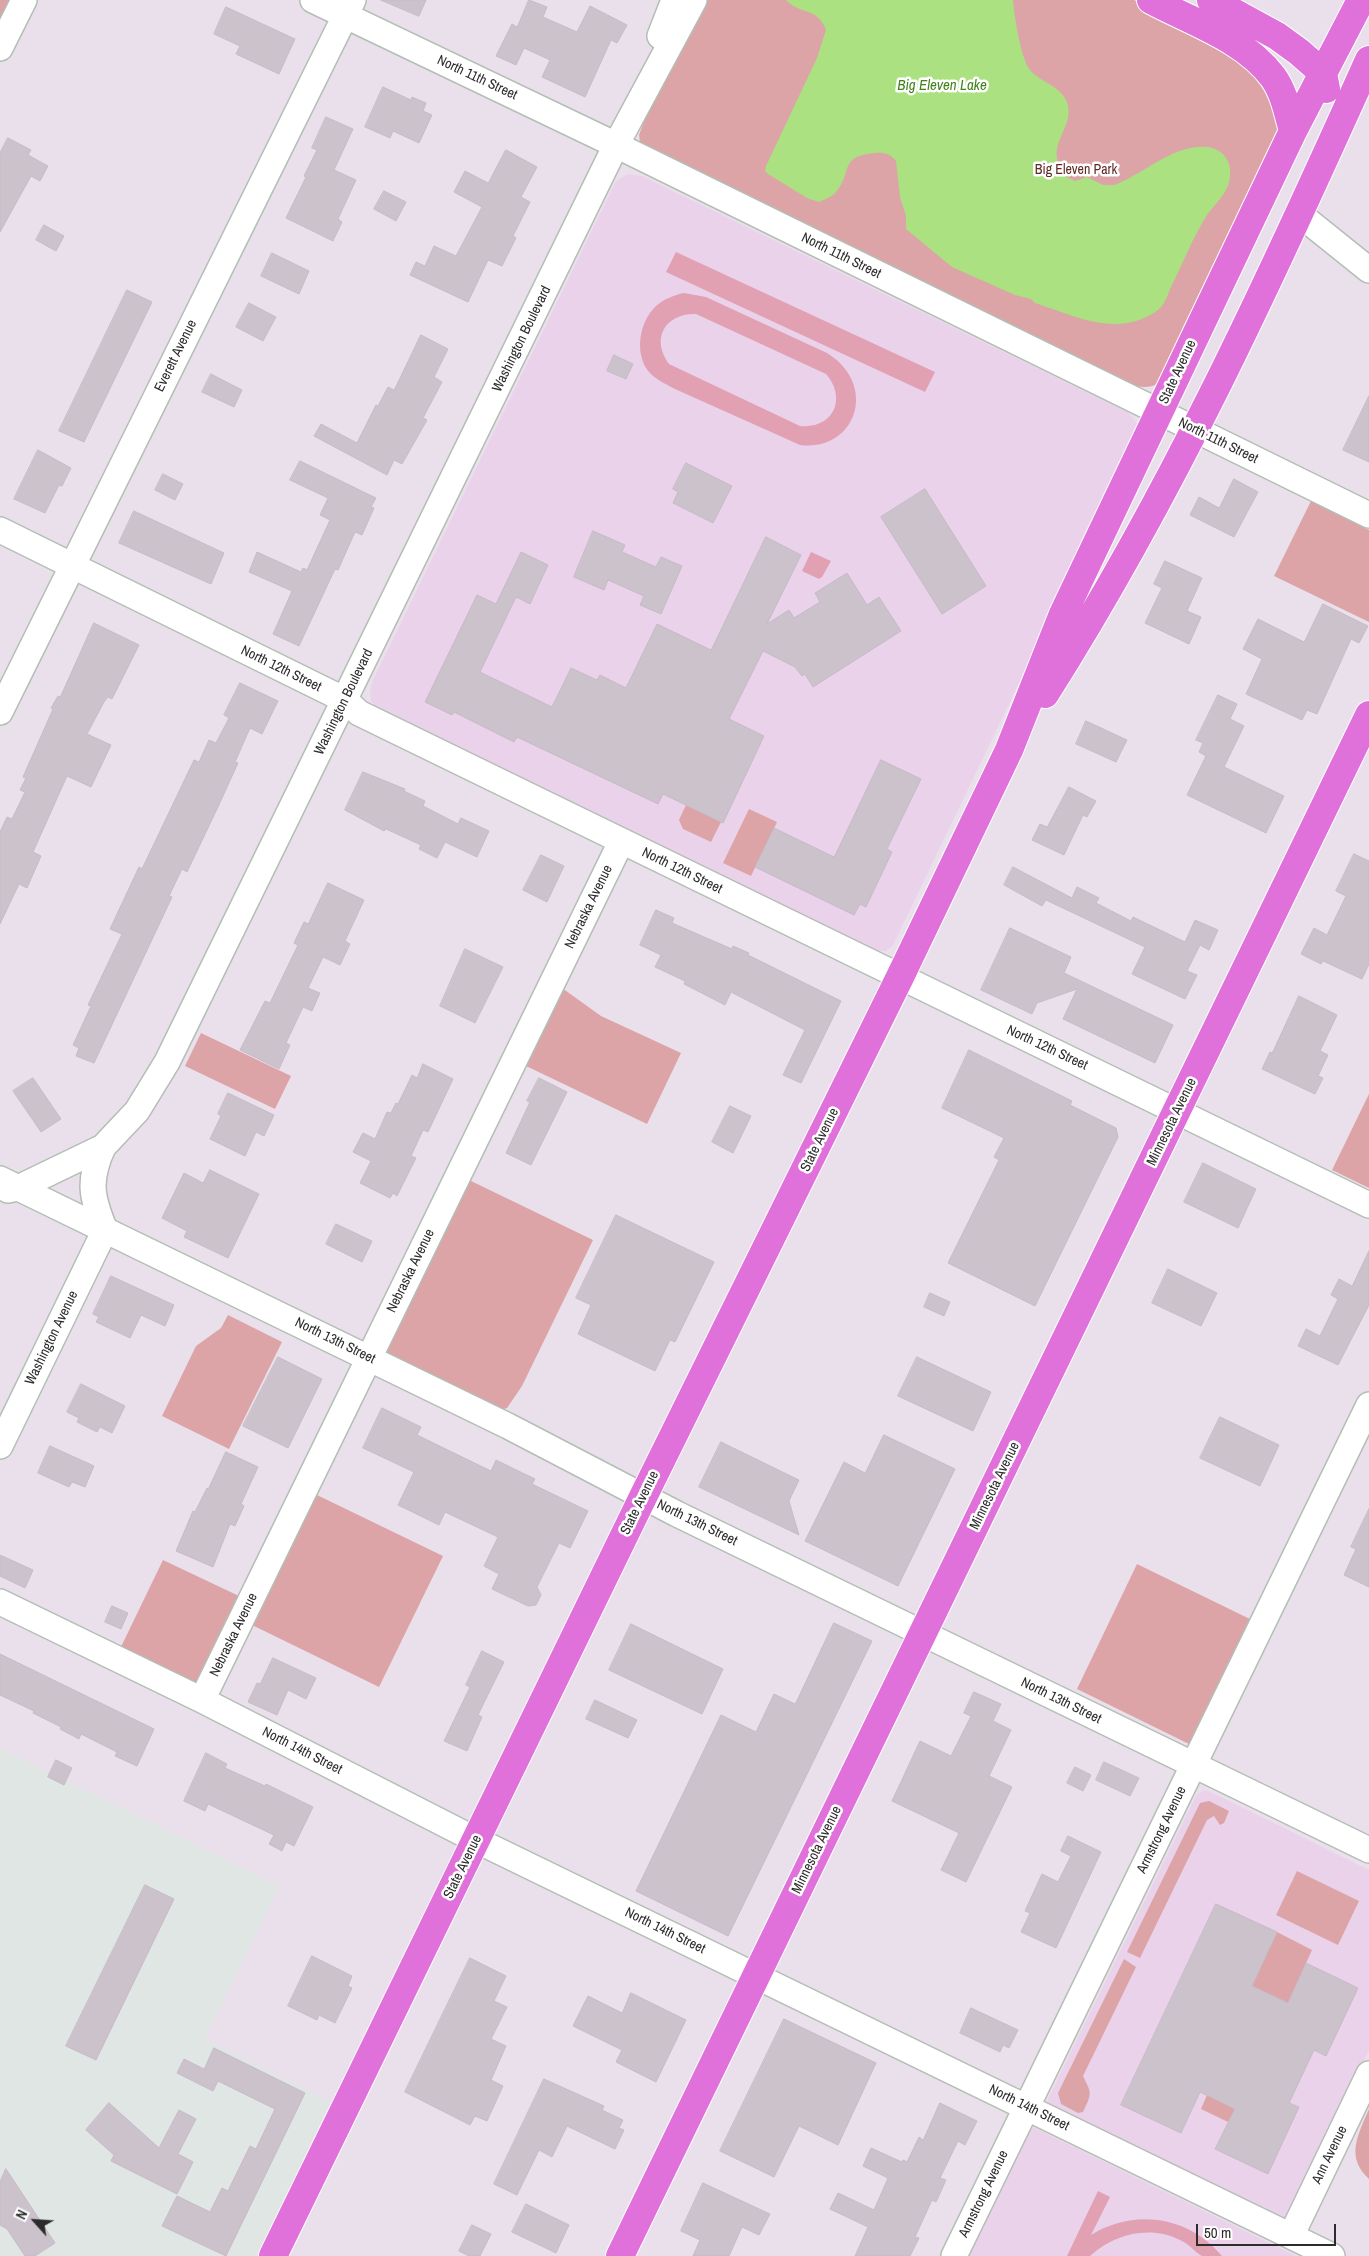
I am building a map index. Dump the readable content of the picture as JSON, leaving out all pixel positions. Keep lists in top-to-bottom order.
{
  "streets": {
    "main road": ["State Avenue", "Minnesota Avenue"],
    "street": [
      "North 11th Street",
      "Washington Boulevard",
      "Everett Avenue",
      "North 12th Street",
      "Nebraska Avenue",
      "Washington Avenue",
      "North 13th Street",
      "North 14th Street",
      "Armstrong Avenue",
      "Ann Avenue"
    ]
  },
  "crossings": [
    ["North 11th Street", "Washington Boulevard"],
    ["North 11th Street", "Everett Avenue"],
    ["North 11th Street", "State Avenue"],
    ["Washington Boulevard", "North 12th Street"],
    ["Washington Boulevard", "North 13th Street"],
    ["Everett Avenue", "North 12th Street"],
    ["State Avenue", "North 12th Street"],
    ["State Avenue", "North 13th Street"],
    ["State Avenue", "North 14th Street"],
    ["North 12th Street", "Nebraska Avenue"],
    ["North 12th Street", "Minnesota Avenue"],
    ["Nebraska Avenue", "North 13th Street"],
    ["Nebraska Avenue", "North 14th Street"],
    ["Minnesota Avenue", "North 13th Street"],
    ["Minnesota Avenue", "North 14th Street"],
    ["Washington Avenue", "North 13th Street"],
    ["North 13th Street", "Armstrong Avenue"],
    ["North 14th Street", "Armstrong Avenue"],
    ["North 14th Street", "Ann Avenue"]
  ],
  "water": ["Big Eleven Lake"],
  "parks": ["Big Eleven Park"],
  "scale_bar": "50 m",
  "north": "top left"
}
